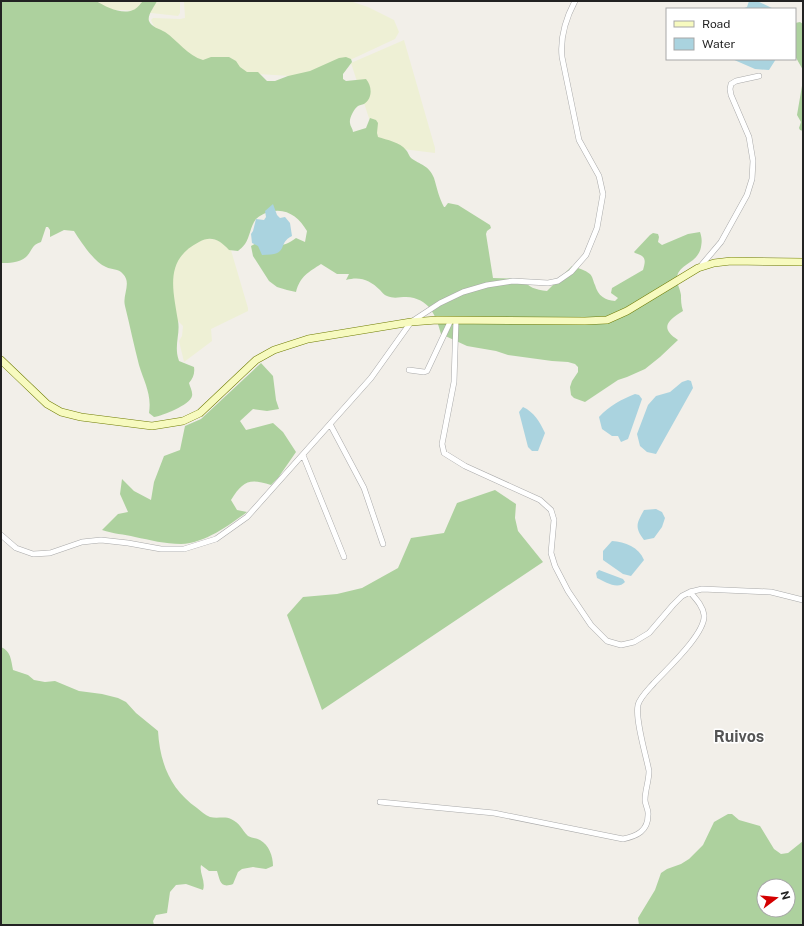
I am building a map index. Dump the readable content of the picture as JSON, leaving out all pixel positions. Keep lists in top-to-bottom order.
{
  "districts": ["Ruivos"],
  "legend": ["Road", "Water"],
  "north": "right"
}
